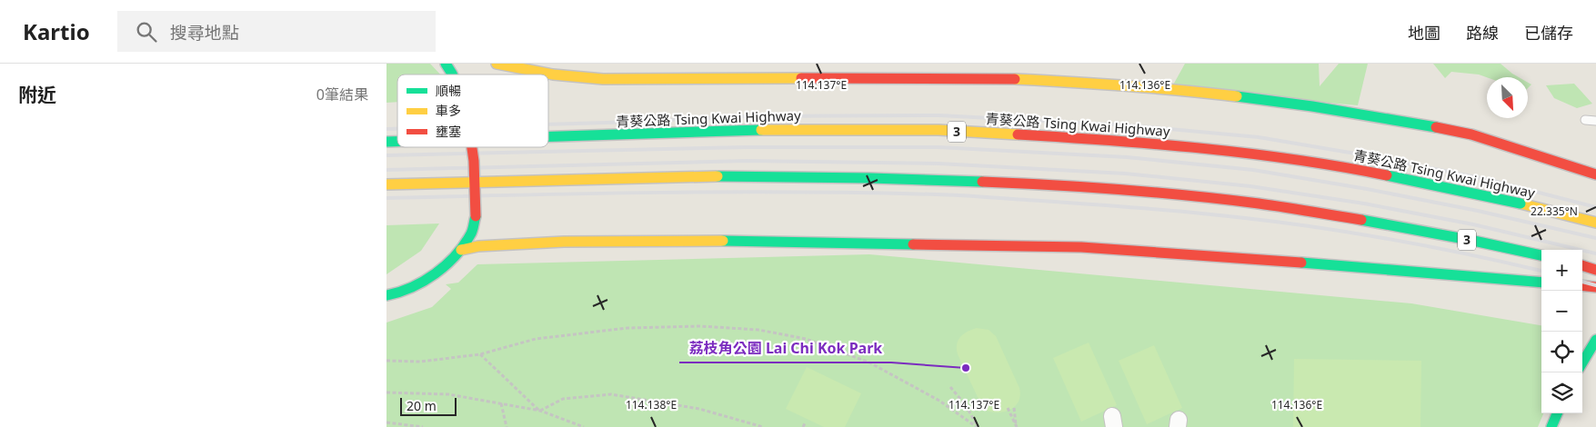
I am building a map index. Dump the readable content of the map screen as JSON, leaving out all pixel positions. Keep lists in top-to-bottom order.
{
  "streets": {
    "main road": ["青葵公路 Tsing Kwai Highway", "3"]
  },
  "places": ["荔枝角公園 Lai Chi Kok Park"],
  "legend": ["順暢", "車多", "壅塞"],
  "scale_bar": "20 m",
  "north": "bottom right",
  "page": {
    "header": "Kartio",
    "search": "搜尋地點",
    "nav": ["地圖", "路線", "已儲存"],
    "heading": ["附近", "0筆結果"],
    "map_buttons": ["+", "−"],
    "scale": "20 m"
  },
  "coordinates": [
    "114.137°E",
    "114.136°E",
    "22.335°N",
    "114.138°E"
  ]
}
